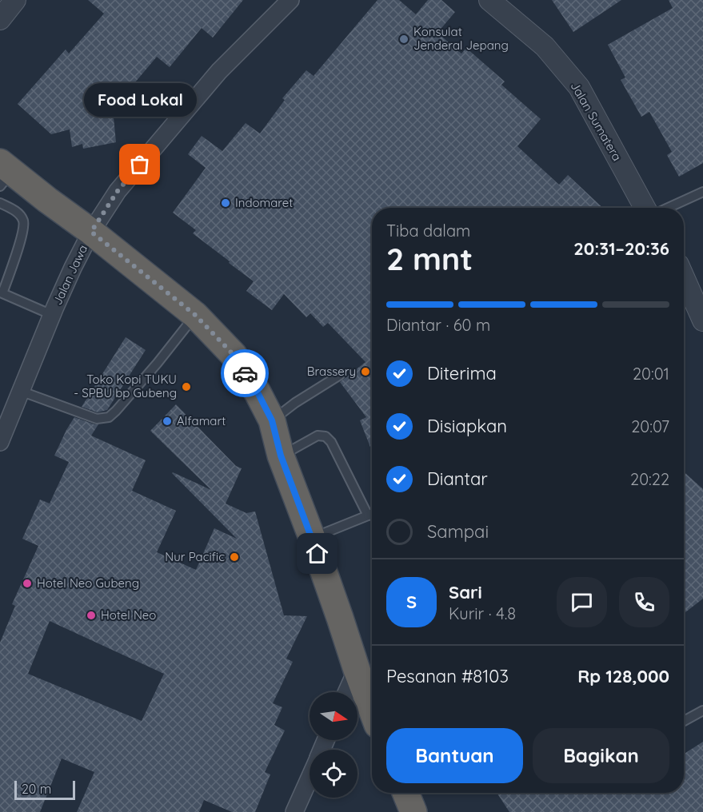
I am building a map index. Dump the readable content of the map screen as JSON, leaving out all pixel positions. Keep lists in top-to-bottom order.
{
  "streets": {
    "street": ["Jalan Sumatera", "Jalan Jawa"]
  },
  "places": [
    "Konsulat Jenderal Jepang",
    "Food Lokal",
    "Indomaret",
    "Brassery",
    "Toko Kopi TUKU - SPBU bp Gubeng",
    "Alfamart",
    "Nur Pacific",
    "Hotel Neo Gubeng",
    "Hotel Neo"
  ],
  "scale_bar": "20 m",
  "north": "right",
  "page": {
    "bubble": "Food Lokal",
    "heading": ["2 mnt", "Tiba dalam", "20:31–20:36"],
    "panel": [
      "Sari",
      "Kurir · 4.8",
      "Pesanan #8103",
      "Rp 128,000"
    ],
    "bar": "Diantar · 60 m",
    "list": [
      ["Diterima", "20:01"],
      ["Disiapkan", "20:07"],
      ["Diantar", "20:22"],
      "Sampai"
    ],
    "round": "S",
    "buttons": ["Bantuan", "Bagikan"],
    "scale": "20 m"
  }
}
